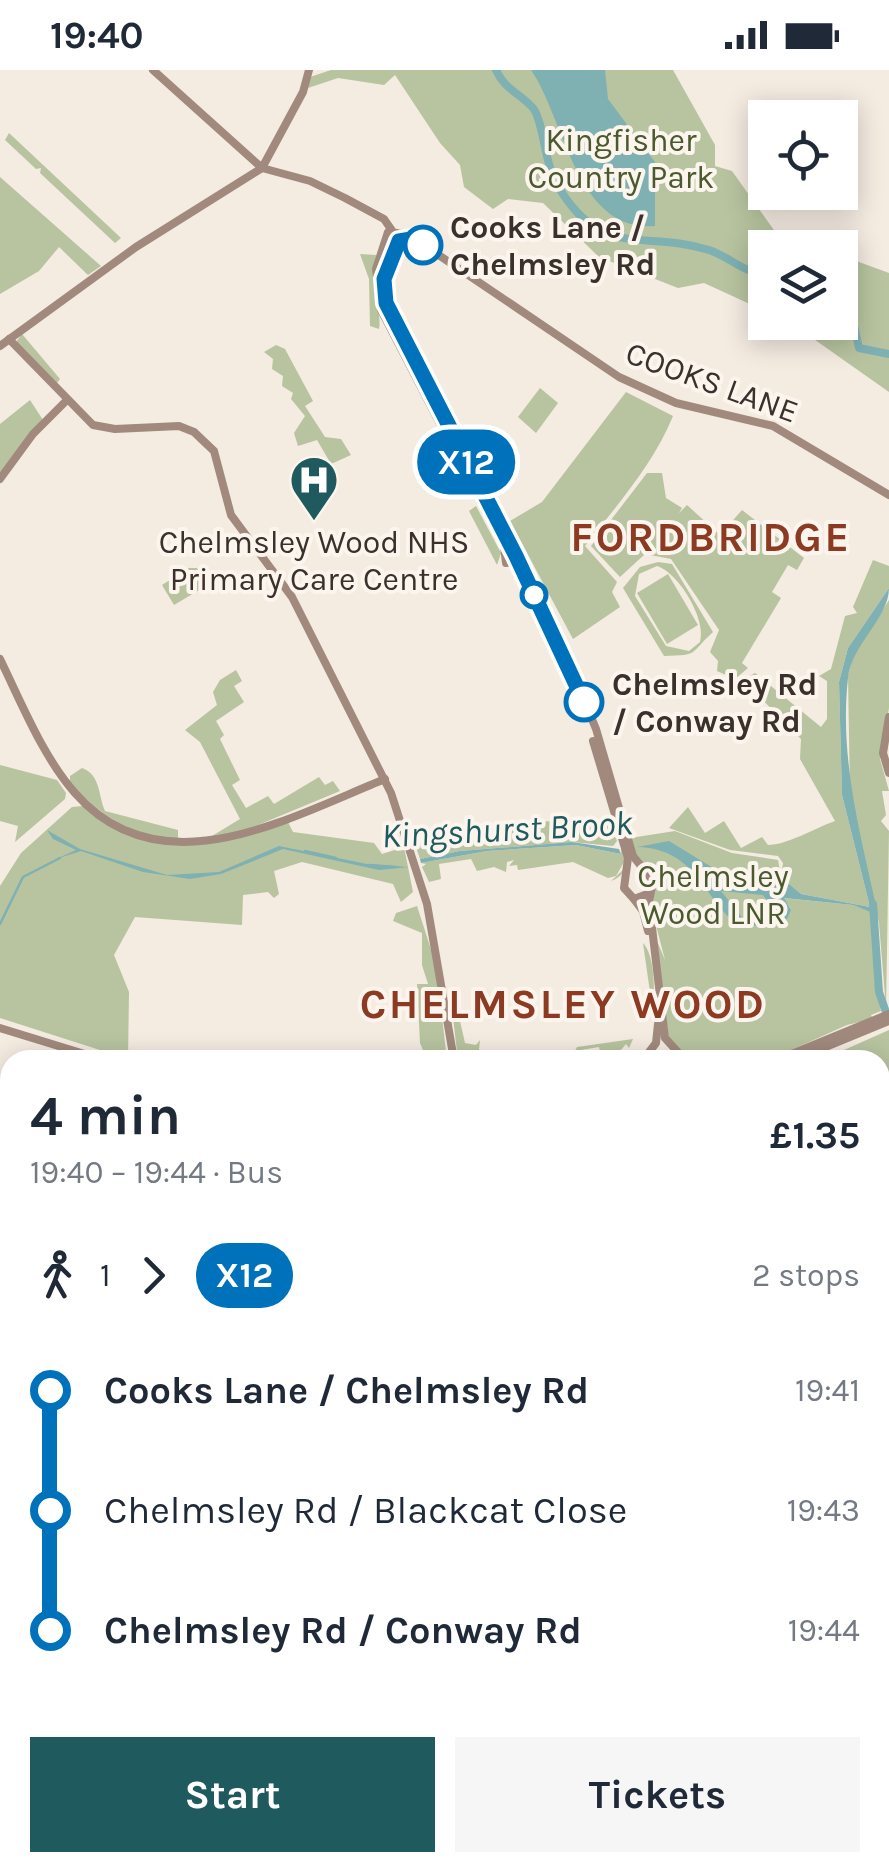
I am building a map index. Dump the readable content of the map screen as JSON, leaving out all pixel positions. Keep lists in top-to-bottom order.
{
  "streets": {
    "street": ["COOKS LANE"]
  },
  "districts": ["FORDBRIDGE", "CHELMSLEY WOOD"],
  "water": ["Kingshurst Brook"],
  "parks": ["Kingfisher Country Park", "Chelmsley Wood LNR"],
  "places": {
    "other": ["Cooks Lane / Chelmsley Rd", "Chelmsley Rd / Conway Rd"],
    "hospital": ["Chelmsley Wood NHS Primary Care Centre"]
  },
  "lines": ["bus line X12"],
  "page": {
    "status": "19:40",
    "on_map": "X12",
    "heading": ["4 min", "19:40 – 19:44 · Bus", "£1.35"],
    "legs": ["1", "X12", "2 stops"],
    "list": [
      {
        "name": "Cooks Lane / Chelmsley Rd",
        "value": "19:41"
      },
      {
        "name": "Chelmsley Rd / Blackcat Close",
        "value": "19:43"
      },
      {
        "name": "Chelmsley Rd / Conway Rd",
        "value": "19:44"
      }
    ],
    "buttons": ["Start", "Tickets"]
  }
}
